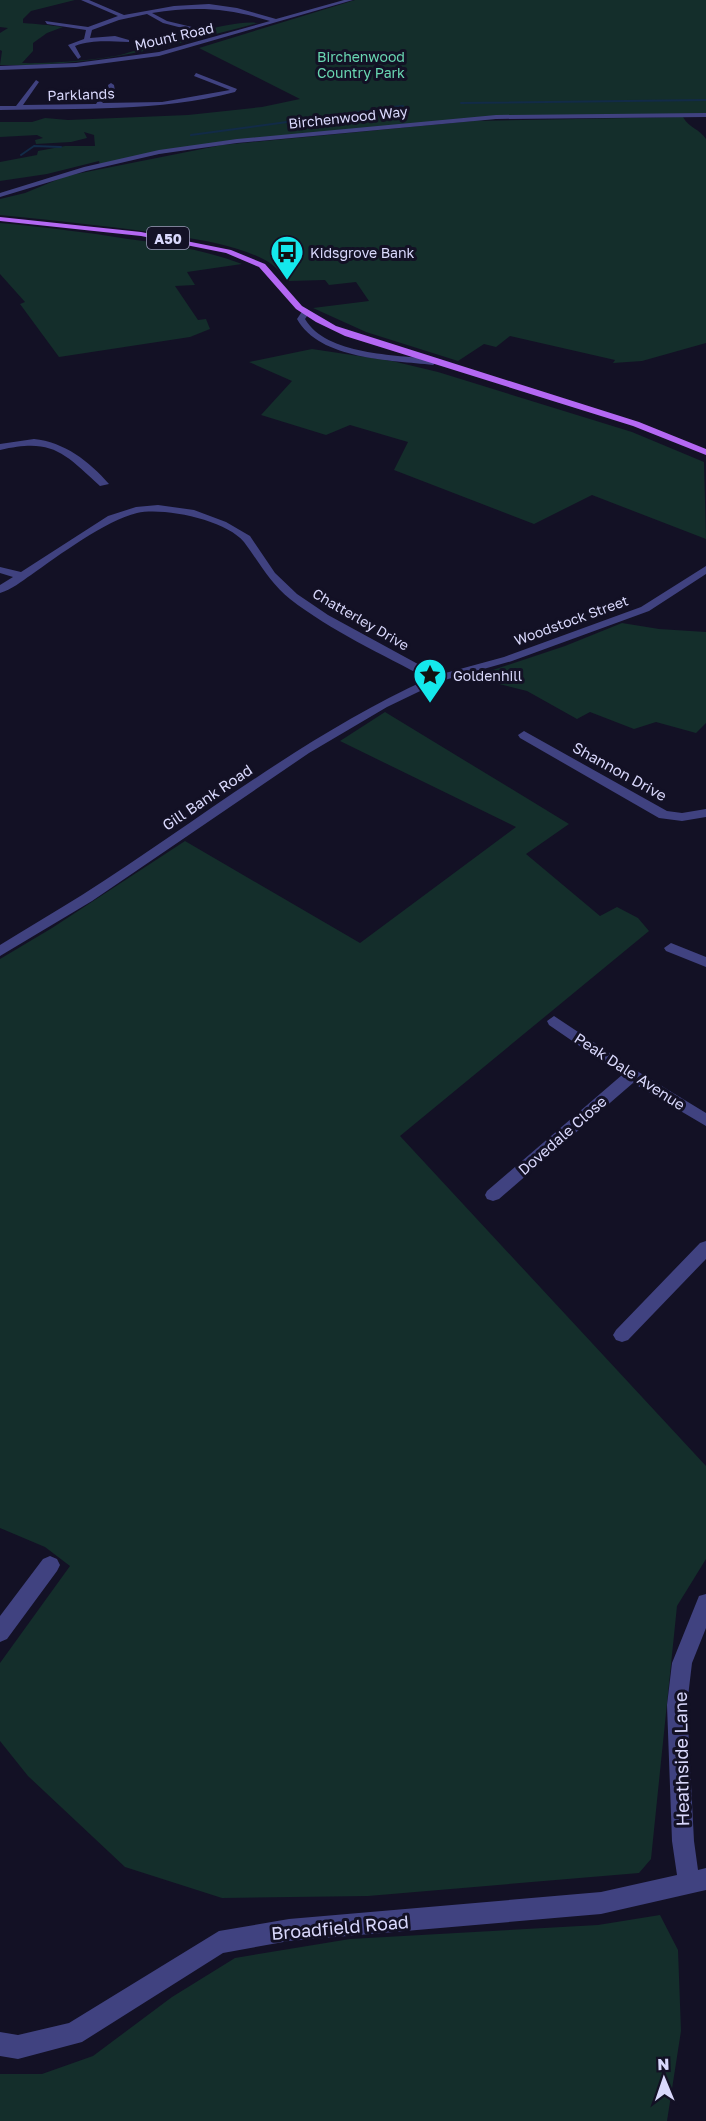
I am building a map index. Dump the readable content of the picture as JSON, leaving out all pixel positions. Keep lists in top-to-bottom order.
{
  "streets": {
    "main road": ["A50"],
    "street": [
      "Mount Road",
      "Parklands",
      "Birchenwood Way",
      "Chatterley Drive",
      "Woodstock Street",
      "Shannon Drive",
      "Gill Bank Road",
      "Peak Dale Avenue",
      "Dovedale Close",
      "Heathside Lane",
      "Broadfield Road"
    ]
  },
  "crossings": [
    ["Chatterley Drive", "Woodstock Street"],
    ["Chatterley Drive", "Gill Bank Road"],
    ["Woodstock Street", "Gill Bank Road"],
    ["Peak Dale Avenue", "Dovedale Close"],
    ["Heathside Lane", "Broadfield Road"]
  ],
  "parks": ["Birchenwood Country Park"],
  "places": {
    "bus stop": ["Kidsgrove Bank"],
    "place": ["Goldenhill"]
  },
  "north": "top"
}
